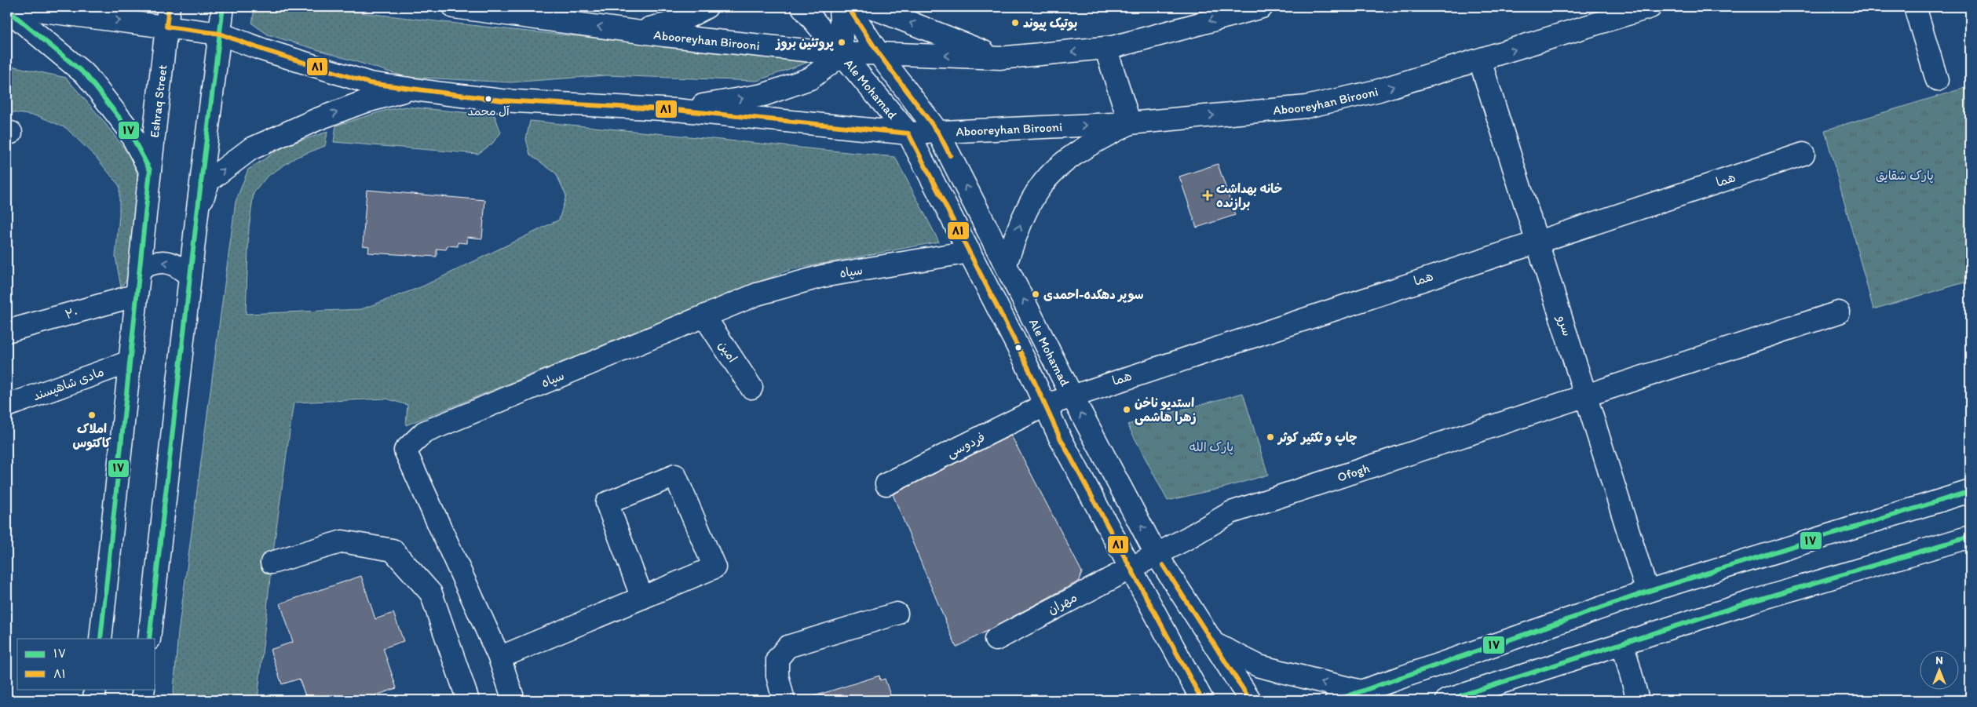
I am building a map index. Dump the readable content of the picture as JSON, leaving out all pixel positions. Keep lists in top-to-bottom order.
{
  "streets": {
    "main road": [
      "Abooreyhan Birooni",
      "Ale Mohamad",
      "Eshraq Street",
      "هما",
      "سپاه",
      "۲۰",
      "سرو",
      "امین",
      "مادی شاهپسند",
      "فردوسی",
      "Ofogh",
      "مهران"
    ]
  },
  "crossings": [
    ["Abooreyhan Birooni", "Ale Mohamad"],
    ["Abooreyhan Birooni", "Eshraq Street"],
    ["Abooreyhan Birooni", "سرو"],
    ["Ale Mohamad", "هما"],
    ["Ale Mohamad", "سپاه"],
    ["Ale Mohamad", "فردوسی"],
    ["Ale Mohamad", "Ofogh"],
    ["Ale Mohamad", "مهران"],
    ["Eshraq Street", "۲۰"],
    ["Eshraq Street", "مادی شاهپسند"],
    ["هما", "سرو"],
    ["هما", "فردوسی"],
    ["سپاه", "امین"],
    ["سرو", "Ofogh"],
    ["Ofogh", "مهران"]
  ],
  "parks": ["پارک شقایق", "پارک الله"],
  "places": {
    "other": [
      "بوتیک پیوند",
      "پروتئین بروز",
      "آل محمد",
      "سوپر دهکده-احمدی",
      "استدیو ناخن زهرا هاشمی",
      "املاک کاکتوس",
      "چاپ و تکثیر کوثر"
    ],
    "health": ["خانه بهداشت برازنده"]
  },
  "lines": ["transit line ۱۷", "transit line ۸۱"],
  "legend": ["۱۷", "۸۱"],
  "north": "top"
}
